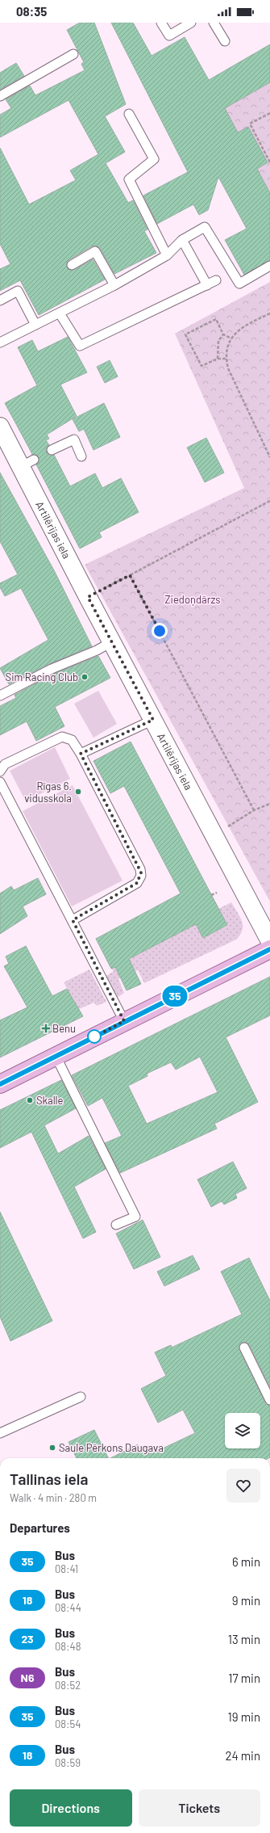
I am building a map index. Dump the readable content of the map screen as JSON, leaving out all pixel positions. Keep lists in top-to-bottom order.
{
  "streets": {
    "street": ["Artilērijas iela"]
  },
  "parks": ["Ziedoņdārzs"],
  "places": {
    "other": [
      "Sim Racing Club",
      "Rīgas 6. vidusskola",
      "Skalle",
      "Saule Pērkons Daugava"
    ],
    "health": ["Benu"]
  },
  "lines": ["bus line 35"],
  "page": {
    "status": "08:35",
    "on_map": "35",
    "heading": [
      ["Tallinas iela", "Walk · 4 min · 280 m"],
      "Departures"
    ],
    "list": [
      {
        "mark": "35",
        "name": "Bus",
        "note": "08:41",
        "value": "6 min"
      },
      {
        "mark": "18",
        "name": "Bus",
        "note": "08:44",
        "value": "9 min"
      },
      {
        "mark": "23",
        "name": "Bus",
        "note": "08:48",
        "value": "13 min"
      },
      {
        "mark": "N6",
        "name": "Bus",
        "note": "08:52",
        "value": "17 min"
      },
      {
        "mark": "35",
        "name": "Bus",
        "note": "08:54",
        "value": "19 min"
      },
      {
        "mark": "18",
        "name": "Bus",
        "note": "08:59",
        "value": "24 min"
      }
    ],
    "buttons": ["Directions", "Tickets"]
  }
}
